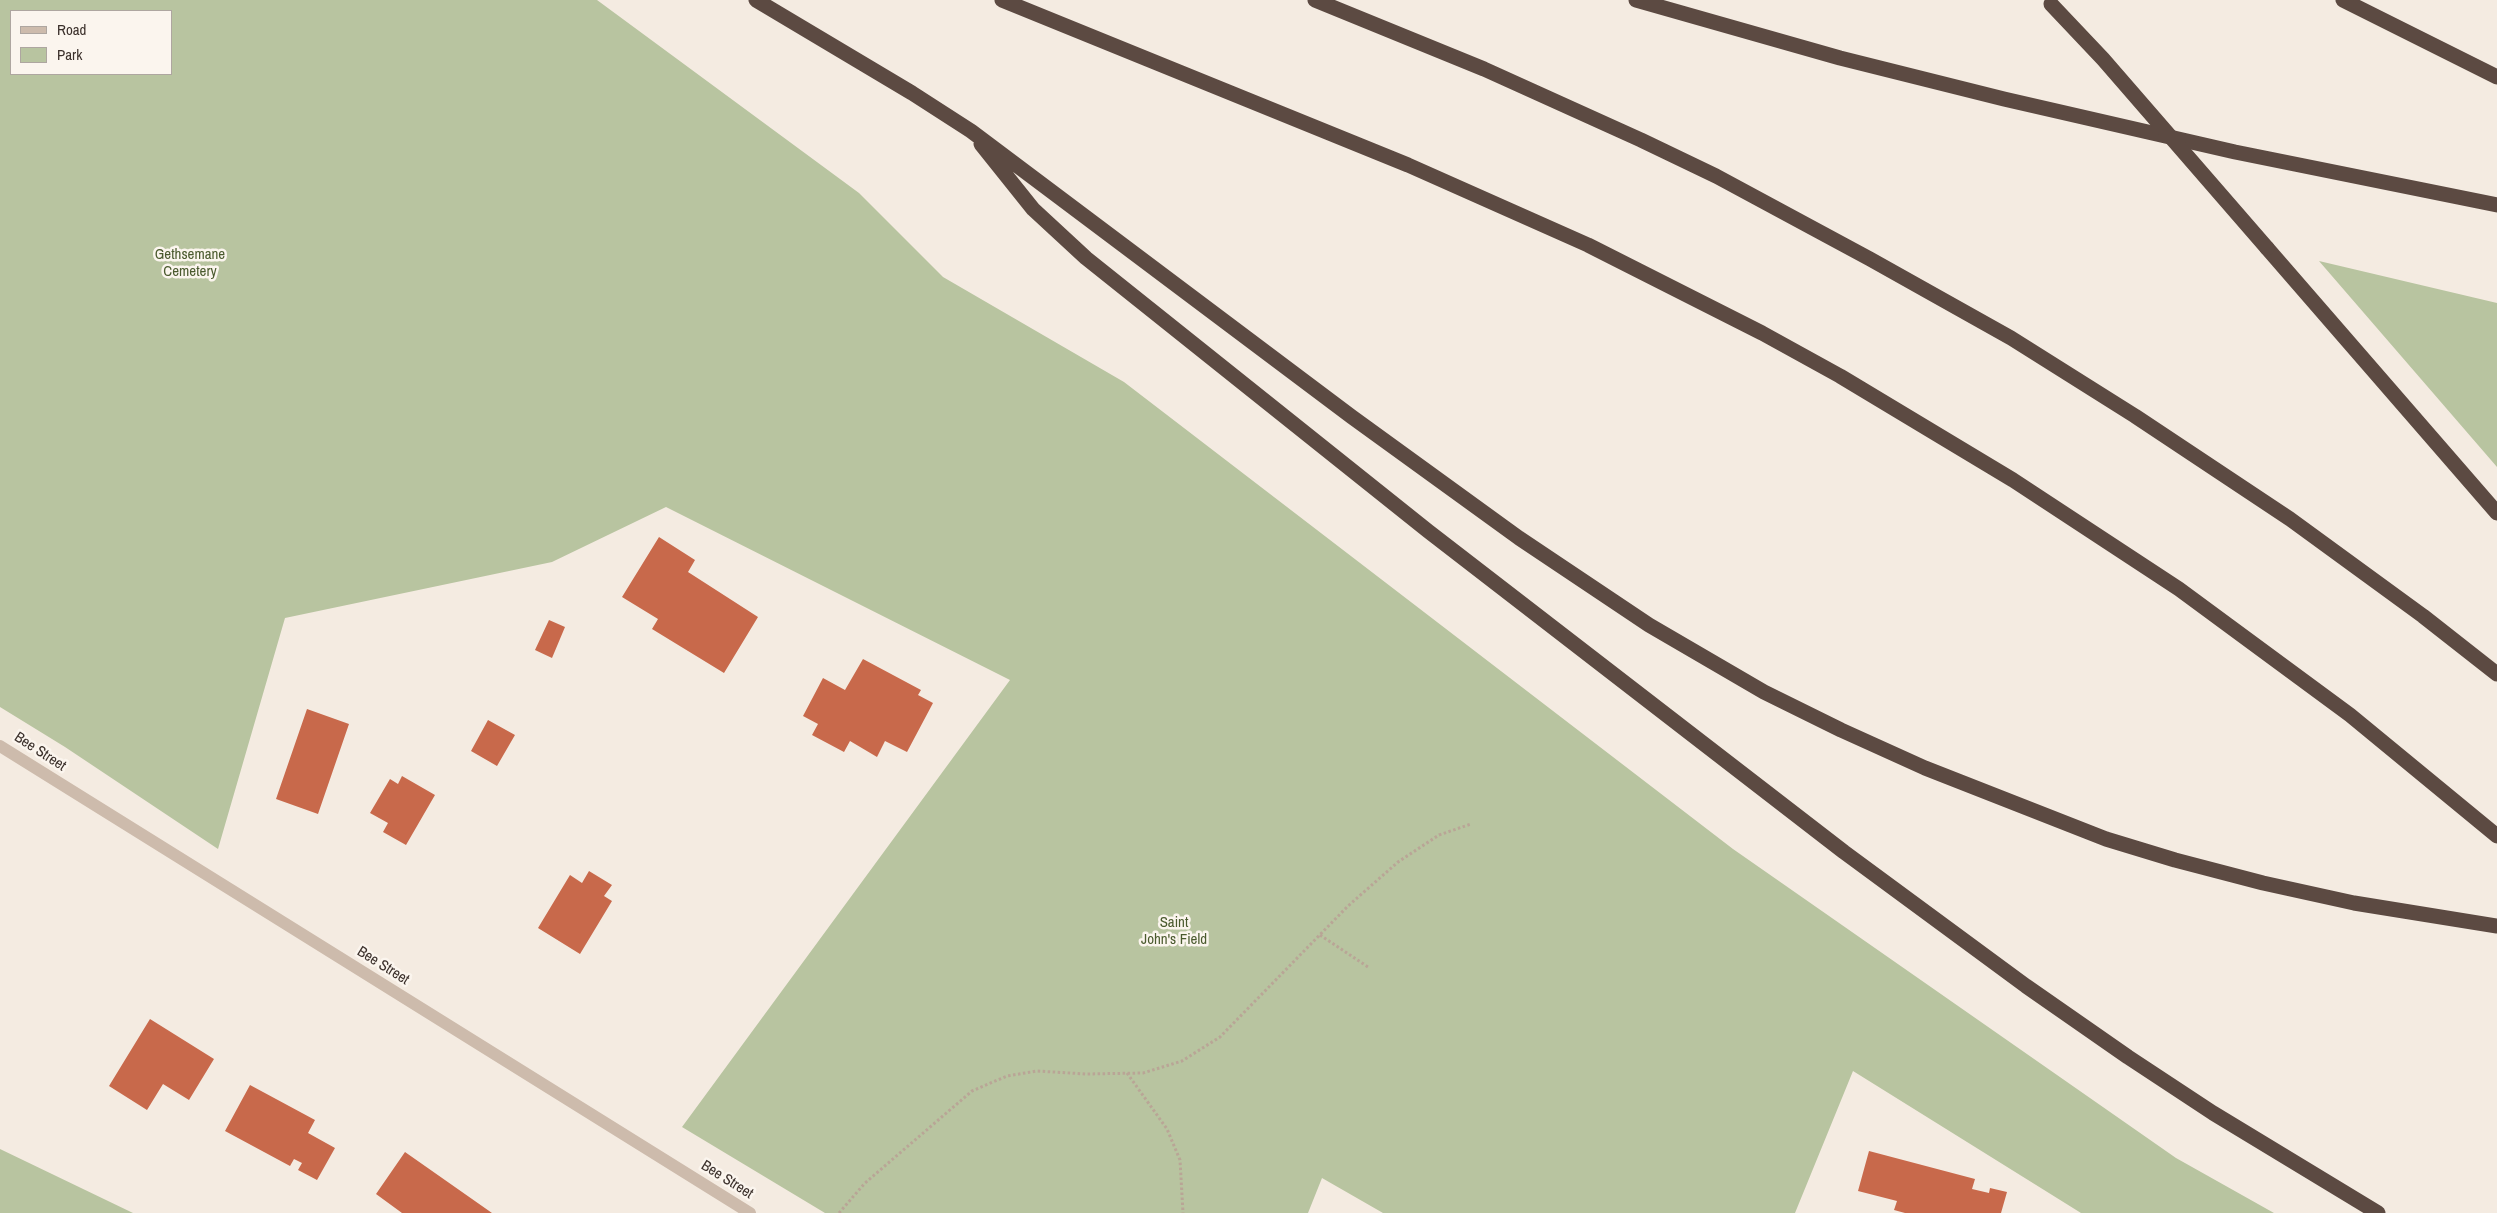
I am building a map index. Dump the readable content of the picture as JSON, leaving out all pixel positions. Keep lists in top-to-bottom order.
{
  "streets": {
    "street": ["Bee Street"]
  },
  "parks": ["Gethsemane Cemetery", "Saint John's Field"],
  "legend": ["Road", "Park"]
}
